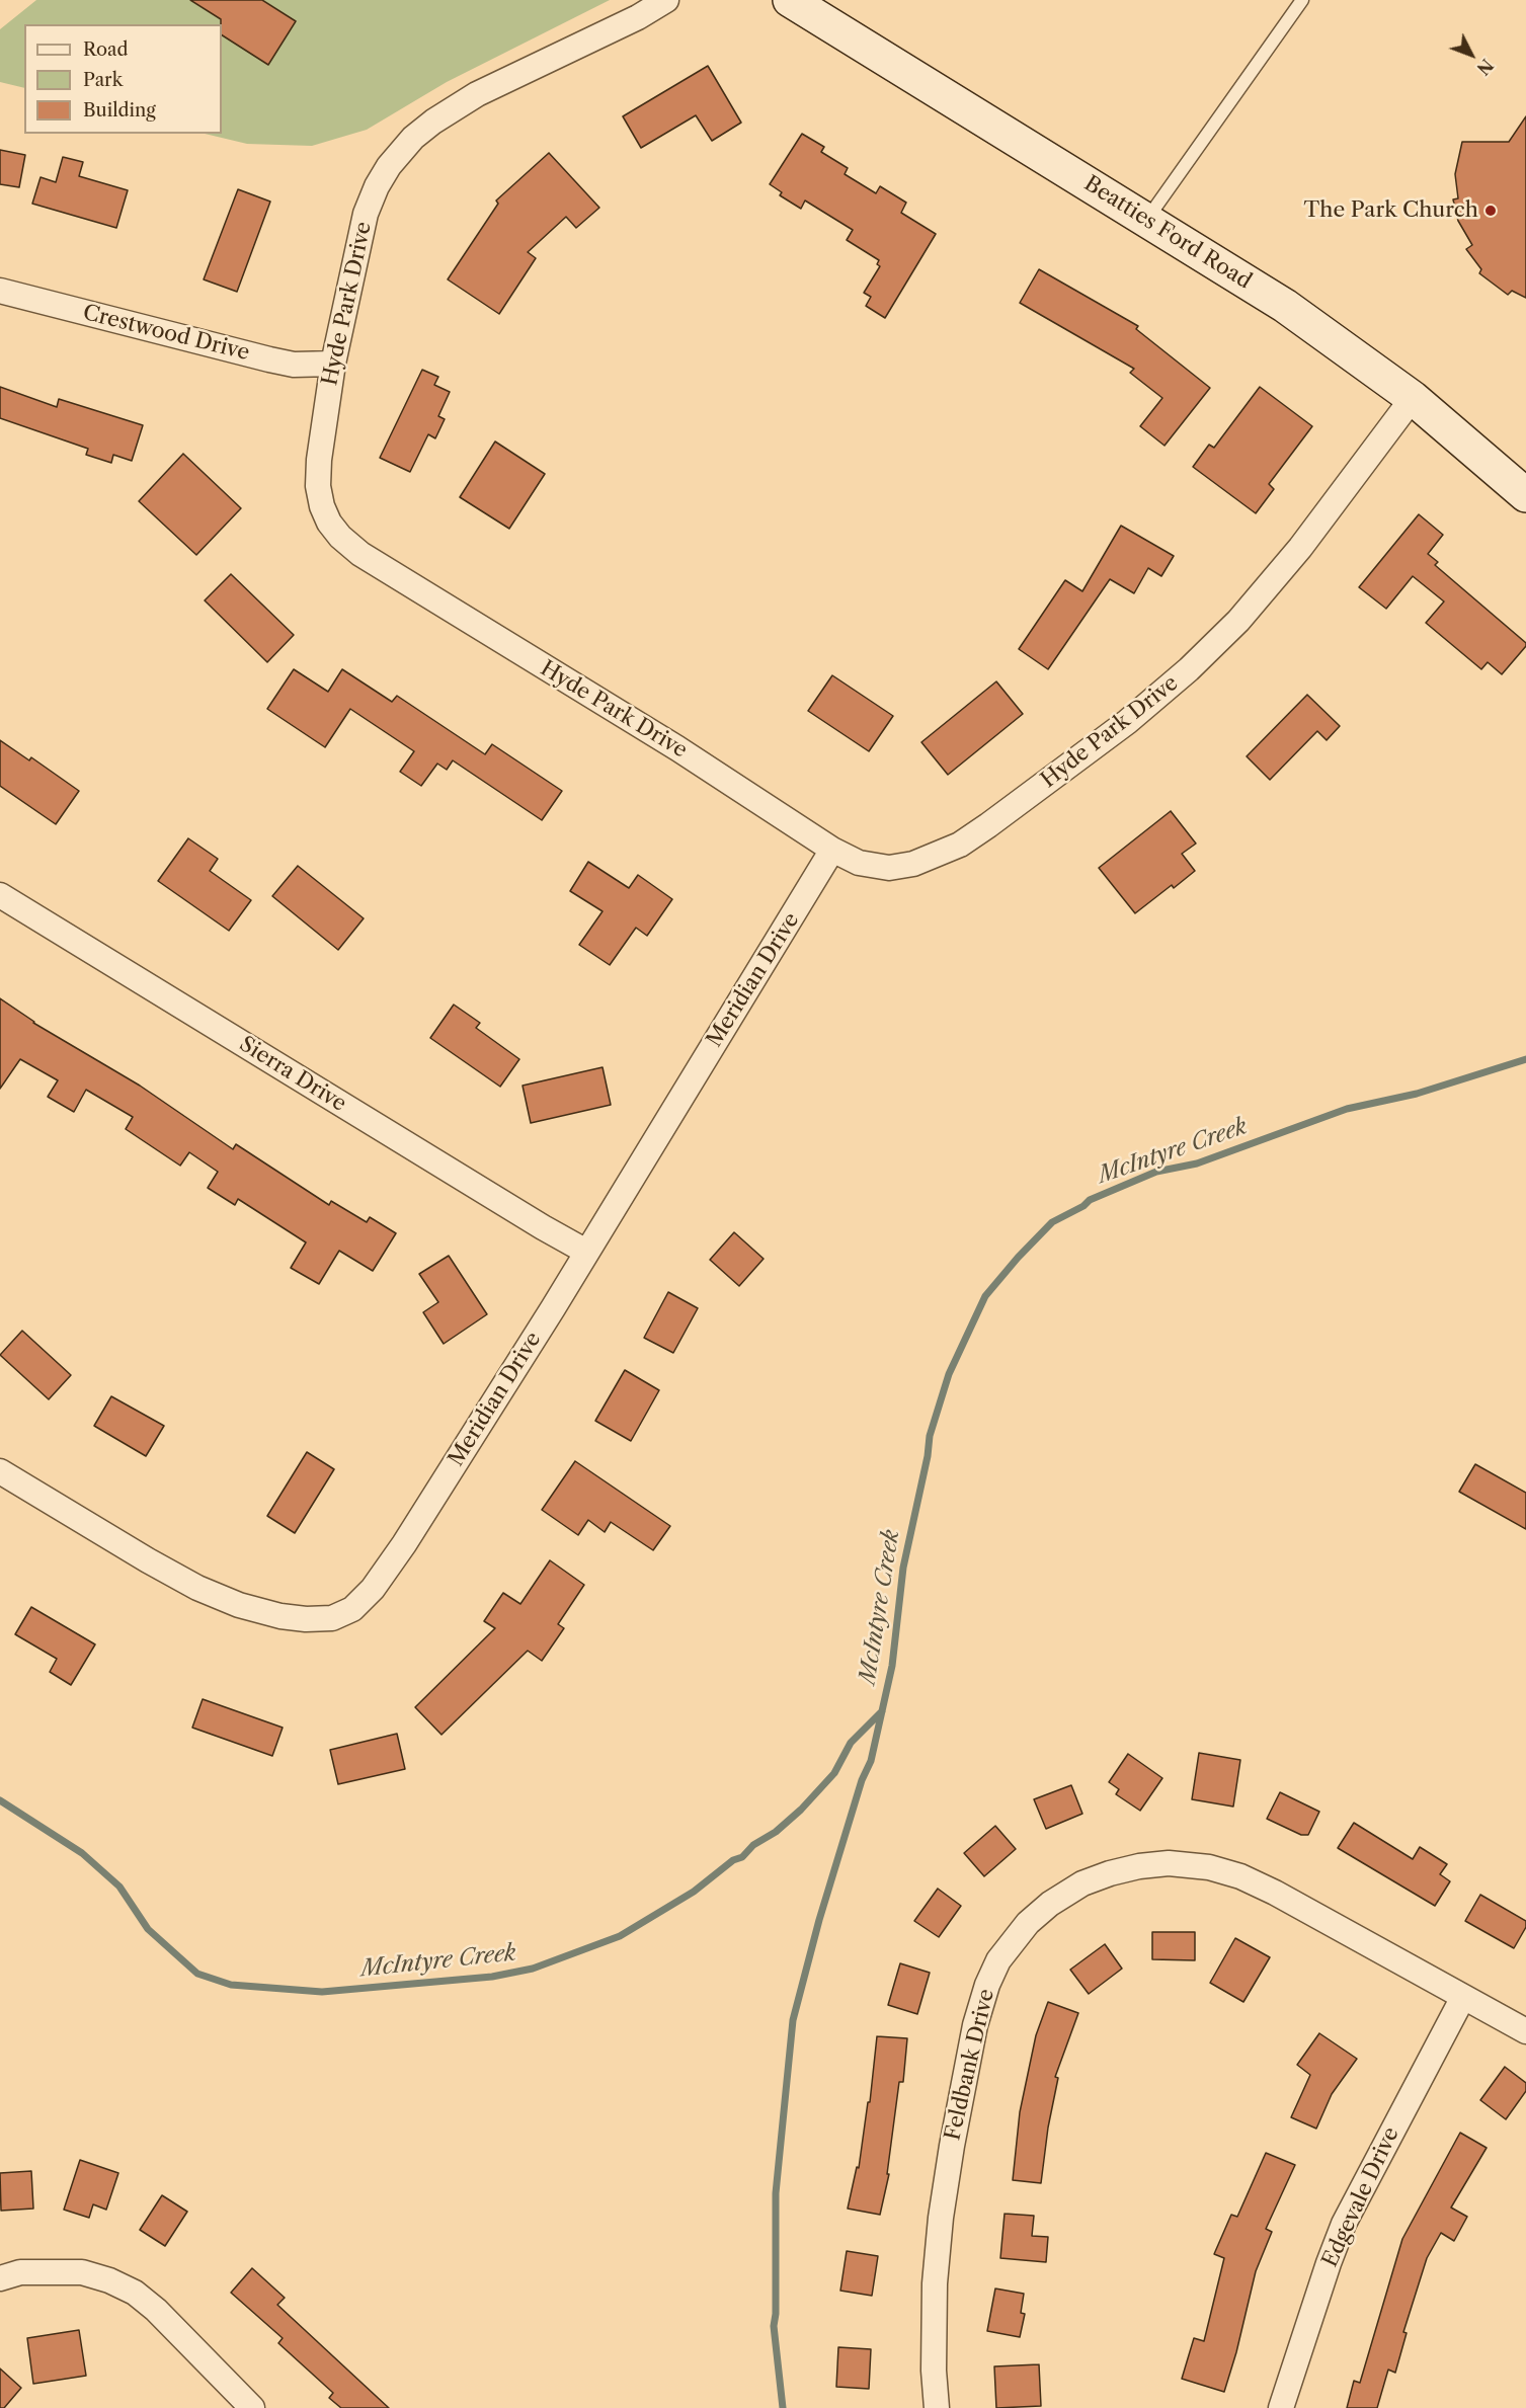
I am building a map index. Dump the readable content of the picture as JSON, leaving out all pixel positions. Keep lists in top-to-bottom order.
{
  "streets": {
    "main road": ["Beatties Ford Road"],
    "street": [
      "Hyde Park Drive",
      "Crestwood Drive",
      "Meridian Drive",
      "Sierra Drive",
      "Feldbank Drive",
      "Edgevale Drive"
    ]
  },
  "crossings": [
    ["Beatties Ford Road", "Hyde Park Drive"],
    ["Hyde Park Drive", "Crestwood Drive"],
    ["Hyde Park Drive", "Meridian Drive"],
    ["Meridian Drive", "Sierra Drive"],
    ["Feldbank Drive", "Edgevale Drive"]
  ],
  "water": ["McIntyre Creek"],
  "places": ["The Park Church"],
  "legend": ["Road", "Park", "Building"],
  "north": "bottom right"
}
